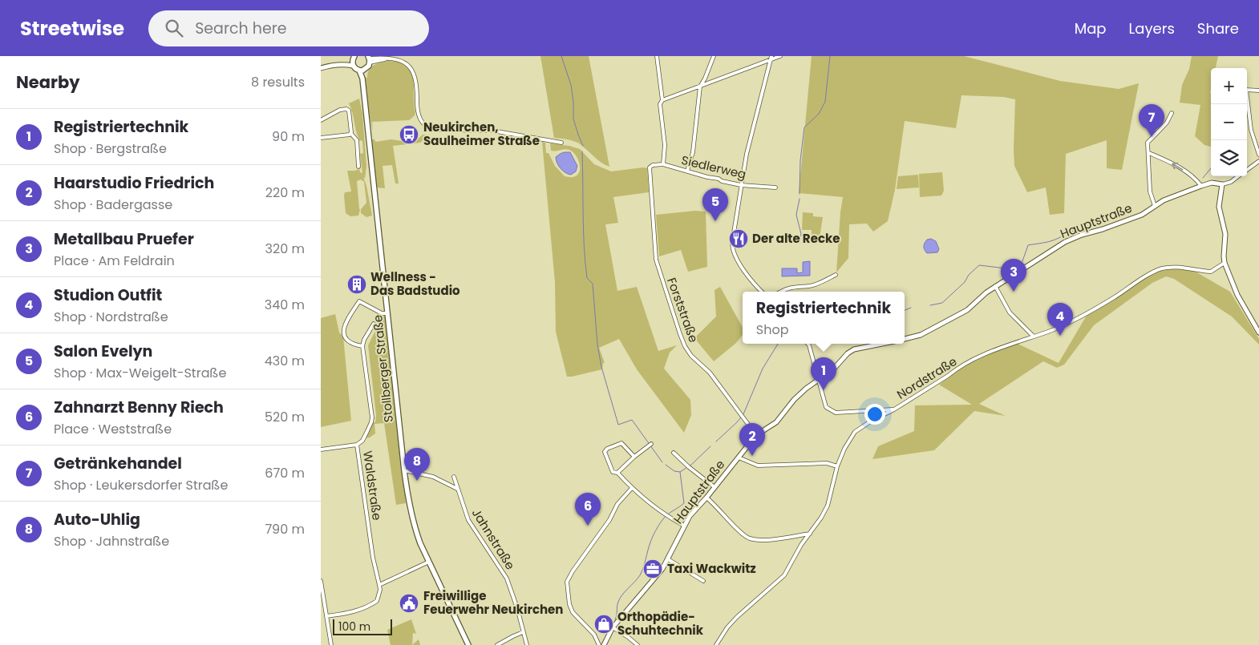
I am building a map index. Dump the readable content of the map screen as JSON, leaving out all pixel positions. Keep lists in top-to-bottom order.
{
  "streets": {
    "main road": ["Stollberger Straße"],
    "street": [
      "Siedlerweg",
      "Hauptstraße",
      "Forststraße",
      "Nordstraße",
      "Waldstraße",
      "Jahnstraße"
    ]
  },
  "crossings": [
    ["Siedlerweg", "Forststraße"],
    ["Hauptstraße", "Forststraße"]
  ],
  "places": {
    "bus stop": ["Neukirchen, Saulheimer Straße"],
    "restaurant": ["Der alte Recke"],
    "building": ["Wellness - Das Badstudio"],
    "office": ["Taxi Wackwitz"],
    "public building": ["Freiwillige Feuerwehr Neukirchen"],
    "shop": ["Orthopädie- Schuhtechnik"]
  },
  "scale_bar": "100 m",
  "page": {
    "header": "Streetwise",
    "search": "Search here",
    "nav": ["Map", "Layers", "Share"],
    "heading": ["Nearby", "8 results"],
    "map_buttons": ["+", "−"],
    "pins": [
      "7",
      "5",
      "3",
      "4",
      "1",
      "2",
      "8",
      "6"
    ],
    "list": [
      {
        "mark": "1",
        "name": "Registriertechnik",
        "note": "Shop · Bergstraße",
        "value": "90 m"
      },
      {
        "mark": "2",
        "name": "Haarstudio Friedrich",
        "note": "Shop · Badergasse",
        "value": "220 m"
      },
      {
        "mark": "3",
        "name": "Metallbau Pruefer",
        "note": "Place · Am Feldrain",
        "value": "320 m"
      },
      {
        "mark": "4",
        "name": "Studion Outfit",
        "note": "Shop · Nordstraße",
        "value": "340 m"
      },
      {
        "mark": "5",
        "name": "Salon Evelyn",
        "note": "Shop · Max-Weigelt-Straße",
        "value": "430 m"
      },
      {
        "mark": "6",
        "name": "Zahnarzt Benny Riech",
        "note": "Place · Weststraße",
        "value": "520 m"
      },
      {
        "mark": "7",
        "name": "Getränkehandel",
        "note": "Shop · Leukersdorfer Straße",
        "value": "670 m"
      },
      {
        "mark": "8",
        "name": "Auto-Uhlig",
        "note": "Shop · Jahnstraße",
        "value": "790 m"
      }
    ],
    "popup": ["Registriertechnik", "Shop"],
    "scale": "100 m"
  }
}
